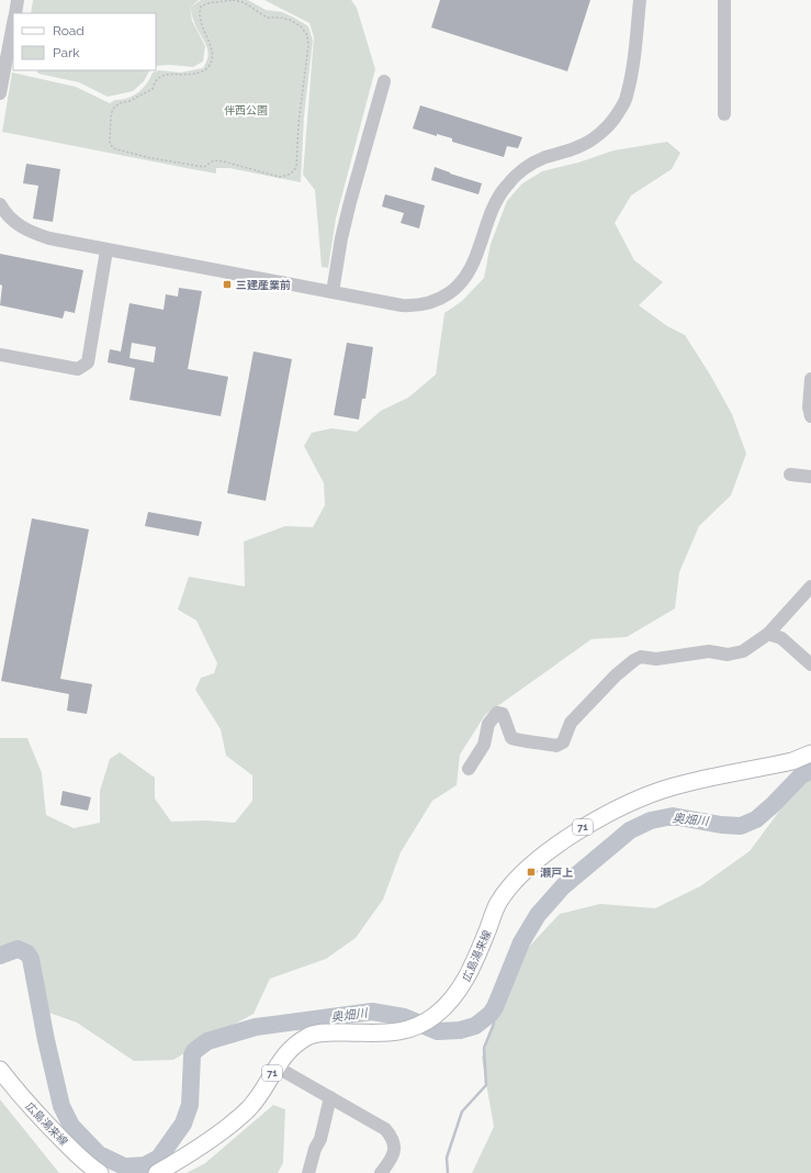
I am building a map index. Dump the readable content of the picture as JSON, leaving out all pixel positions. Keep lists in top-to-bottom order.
{
  "streets": {
    "main road": ["71", "広島湯来線"]
  },
  "water": ["奥畑川"],
  "parks": ["伴西公園"],
  "places": {
    "transit": ["三建産業前", "瀬戸上"]
  },
  "legend": ["Road", "Park"]
}
